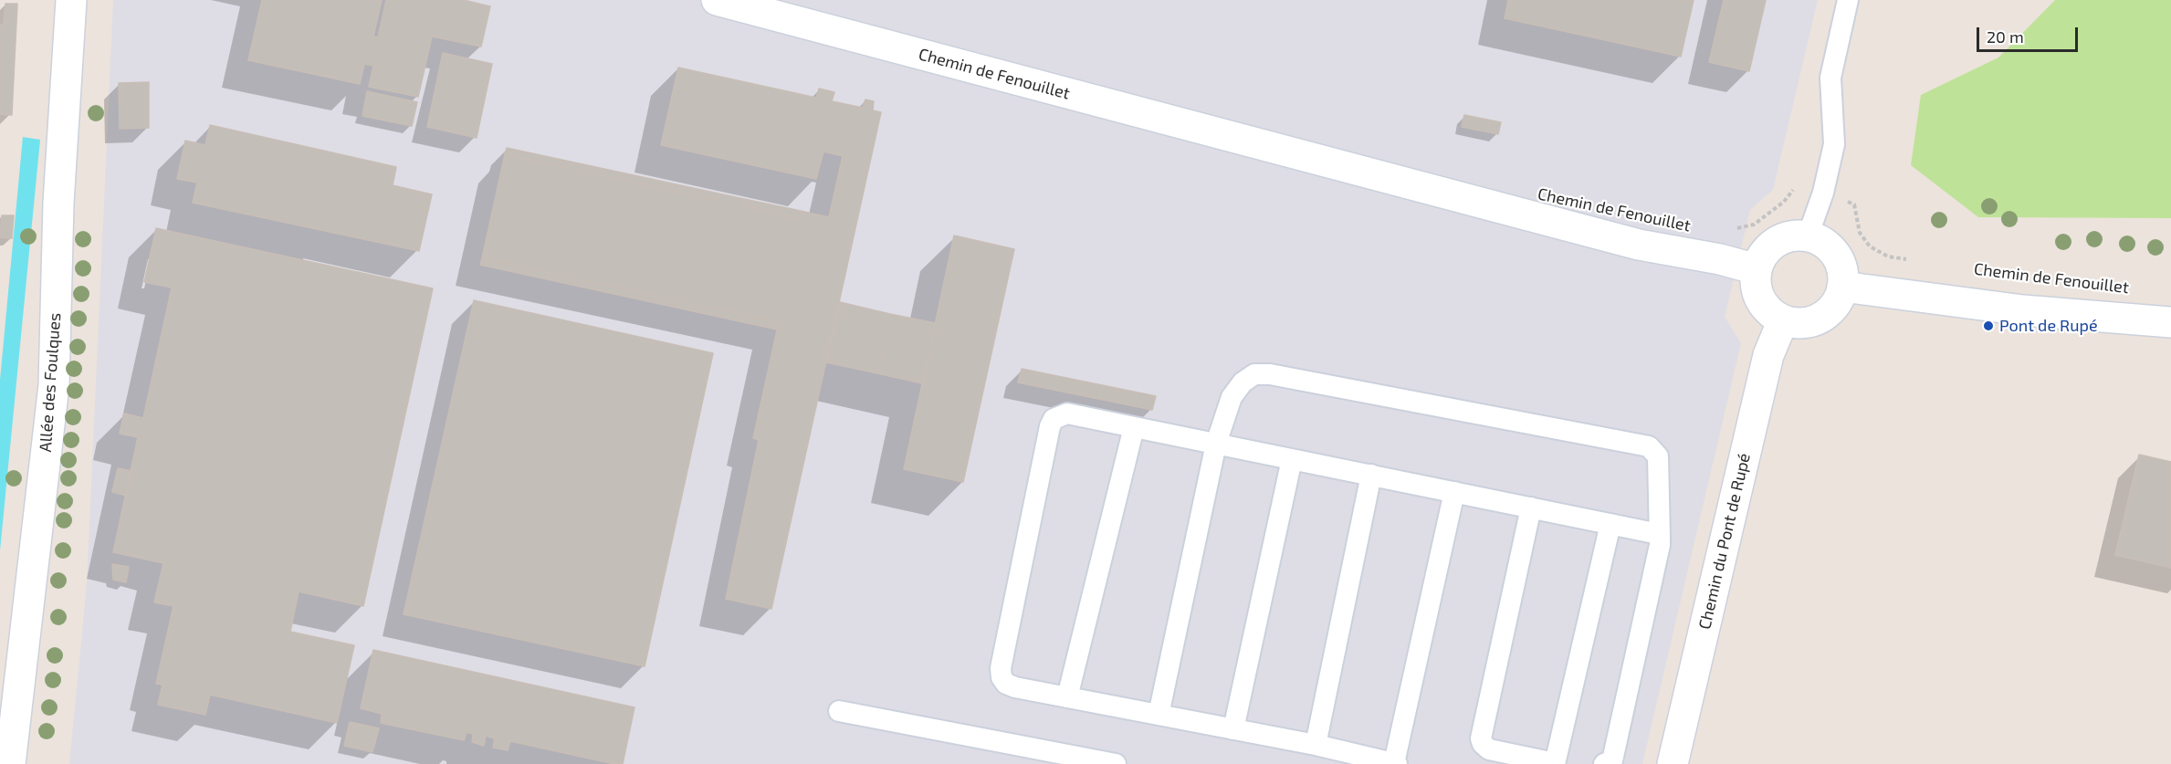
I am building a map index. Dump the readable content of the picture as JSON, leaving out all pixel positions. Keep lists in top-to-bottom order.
{
  "streets": {
    "street": ["Chemin de Fenouillet", "Allée des Foulques", "Chemin du Pont de Rupé"]
  },
  "crossings": [
    ["Chemin de Fenouillet", "Chemin du Pont de Rupé"]
  ],
  "places": ["Pont de Rupé"],
  "scale_bar": "20 m"
}
